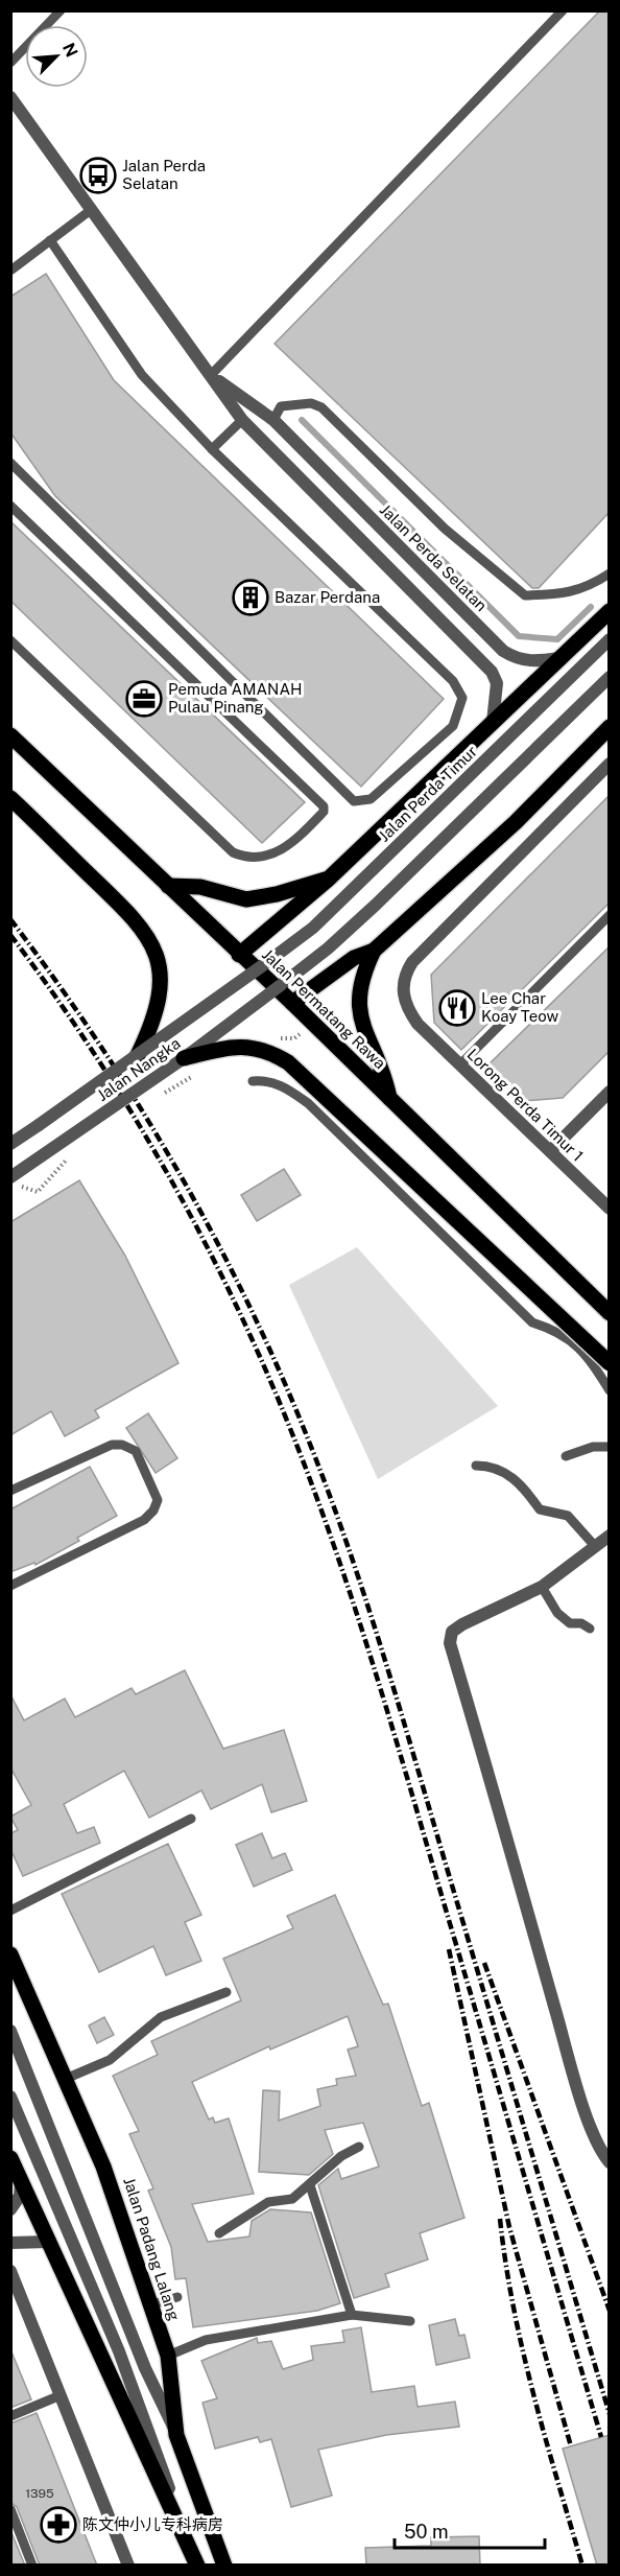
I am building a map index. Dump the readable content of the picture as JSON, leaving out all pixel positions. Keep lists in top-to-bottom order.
{
  "streets": {
    "main road": ["Jalan Permatang Rawa", "Jalan Padang Lalang"],
    "street": [
      "Jalan Perda Selatan",
      "Jalan Perda Timur",
      "Jalan Nangka",
      "Lorong Perda Timur 1"
    ]
  },
  "crossings": [
    ["Jalan Perda Timur", "Jalan Nangka"]
  ],
  "places": {
    "bus stop": ["Jalan Perda Selatan"],
    "building": ["Bazar Perdana"],
    "office": ["Pemuda AMANAH Pulau Pinang"],
    "restaurant": ["Lee Char Koay Teow"],
    "pharmacy": ["陈文仲小儿专科病房"]
  },
  "house_numbers": ["1395"],
  "scale_bar": "50 m",
  "north": "top right"
}
